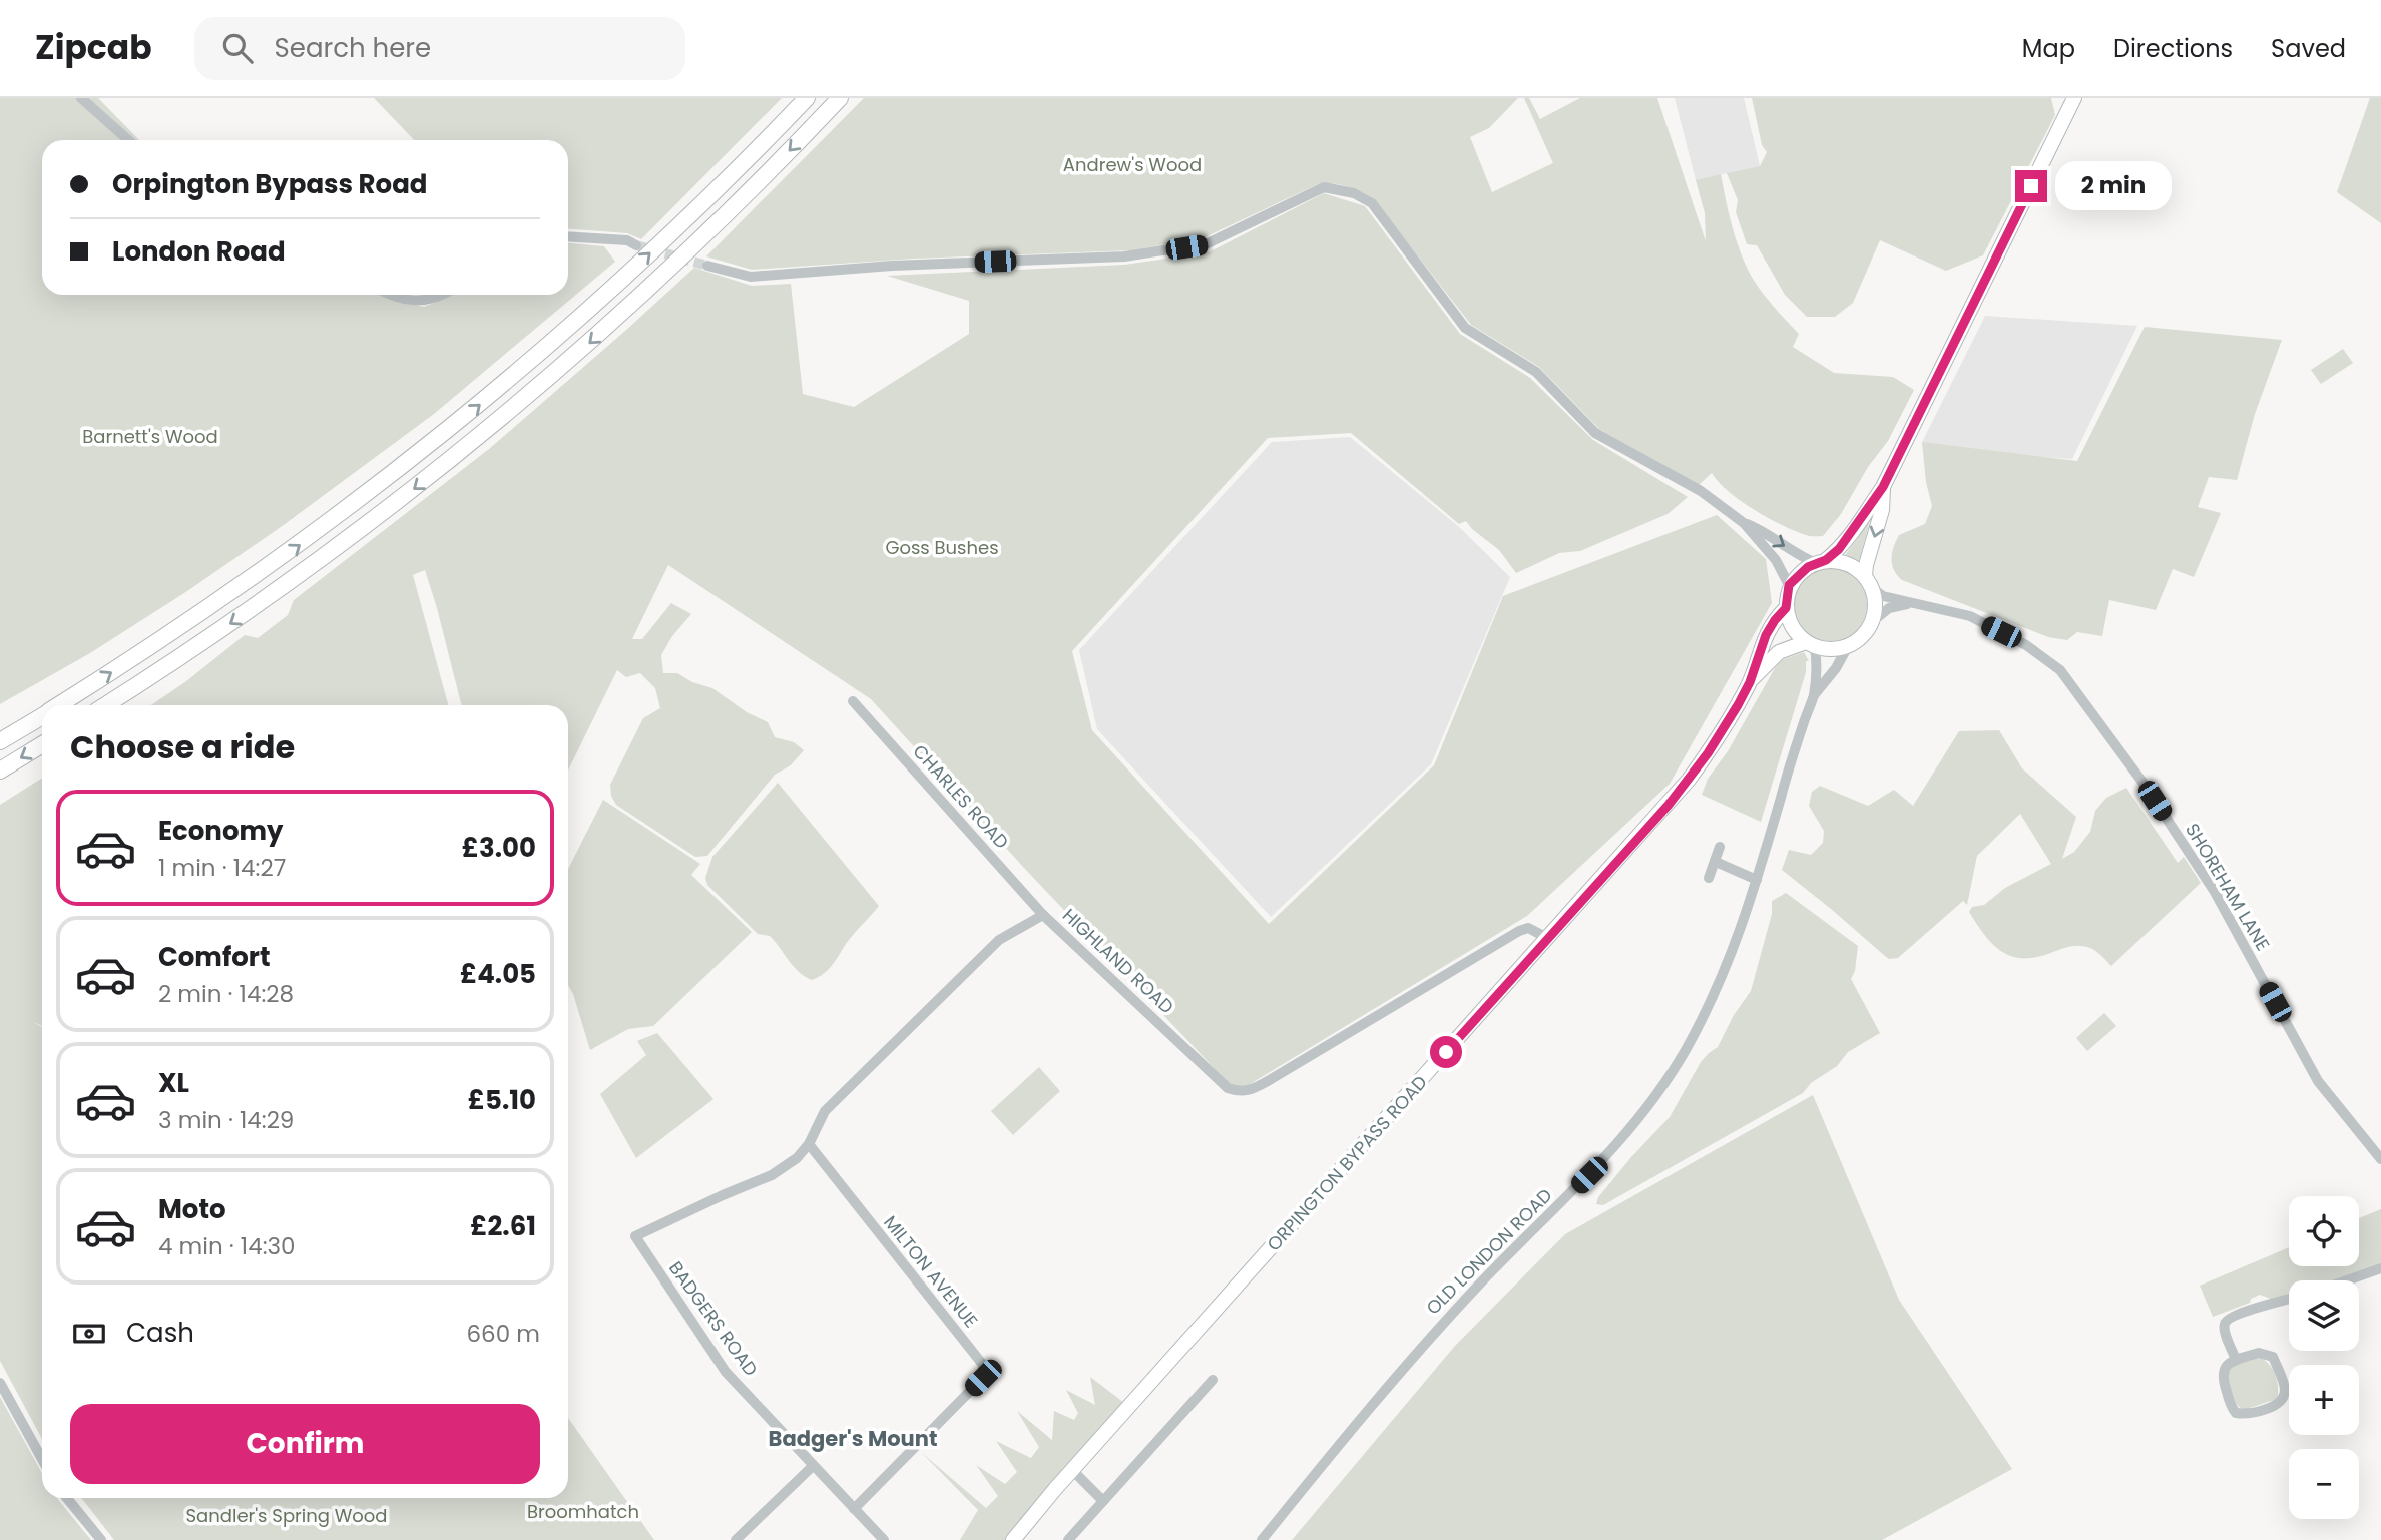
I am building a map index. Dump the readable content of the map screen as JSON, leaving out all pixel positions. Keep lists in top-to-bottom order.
{
  "streets": {
    "main road": ["ORPINGTON BYPASS ROAD"],
    "street": [
      "CHARLES ROAD",
      "SHOREHAM LANE",
      "HIGHLAND ROAD",
      "OLD LONDON ROAD",
      "MILTON AVENUE",
      "BADGERS ROAD"
    ]
  },
  "crossings": [
    ["CHARLES ROAD", "HIGHLAND ROAD"],
    ["SHOREHAM LANE", "ORPINGTON BYPASS ROAD"],
    ["SHOREHAM LANE", "OLD LONDON ROAD"],
    ["HIGHLAND ROAD", "ORPINGTON BYPASS ROAD"],
    ["HIGHLAND ROAD", "MILTON AVENUE"],
    ["HIGHLAND ROAD", "BADGERS ROAD"],
    ["ORPINGTON BYPASS ROAD", "OLD LONDON ROAD"],
    ["MILTON AVENUE", "BADGERS ROAD"]
  ],
  "districts": ["Badger's Mount"],
  "parks": [
    "Andrew's Wood",
    "Barnett's Wood",
    "Goss Bushes",
    "Broomhatch",
    "Sandler's Spring Wood"
  ],
  "page": {
    "header": "Zipcab",
    "search": "Search here",
    "nav": ["Map", "Directions", "Saved"],
    "banner": ["Orpington Bypass Road", "London Road"],
    "bubble": "2 min",
    "heading": "Choose a ride",
    "list": [
      {
        "name": "Economy",
        "note": "1 min · 14:27",
        "value": "£3.00"
      },
      {
        "name": "Comfort",
        "note": "2 min · 14:28",
        "value": "£4.05"
      },
      {
        "name": "XL",
        "note": "3 min · 14:29",
        "value": "£5.10"
      },
      {
        "name": "Moto",
        "note": "4 min · 14:30",
        "value": "£2.61"
      }
    ],
    "map_buttons": ["+", "−"],
    "pay": ["Cash", "660 m"],
    "buttons": "Confirm"
  }
}
